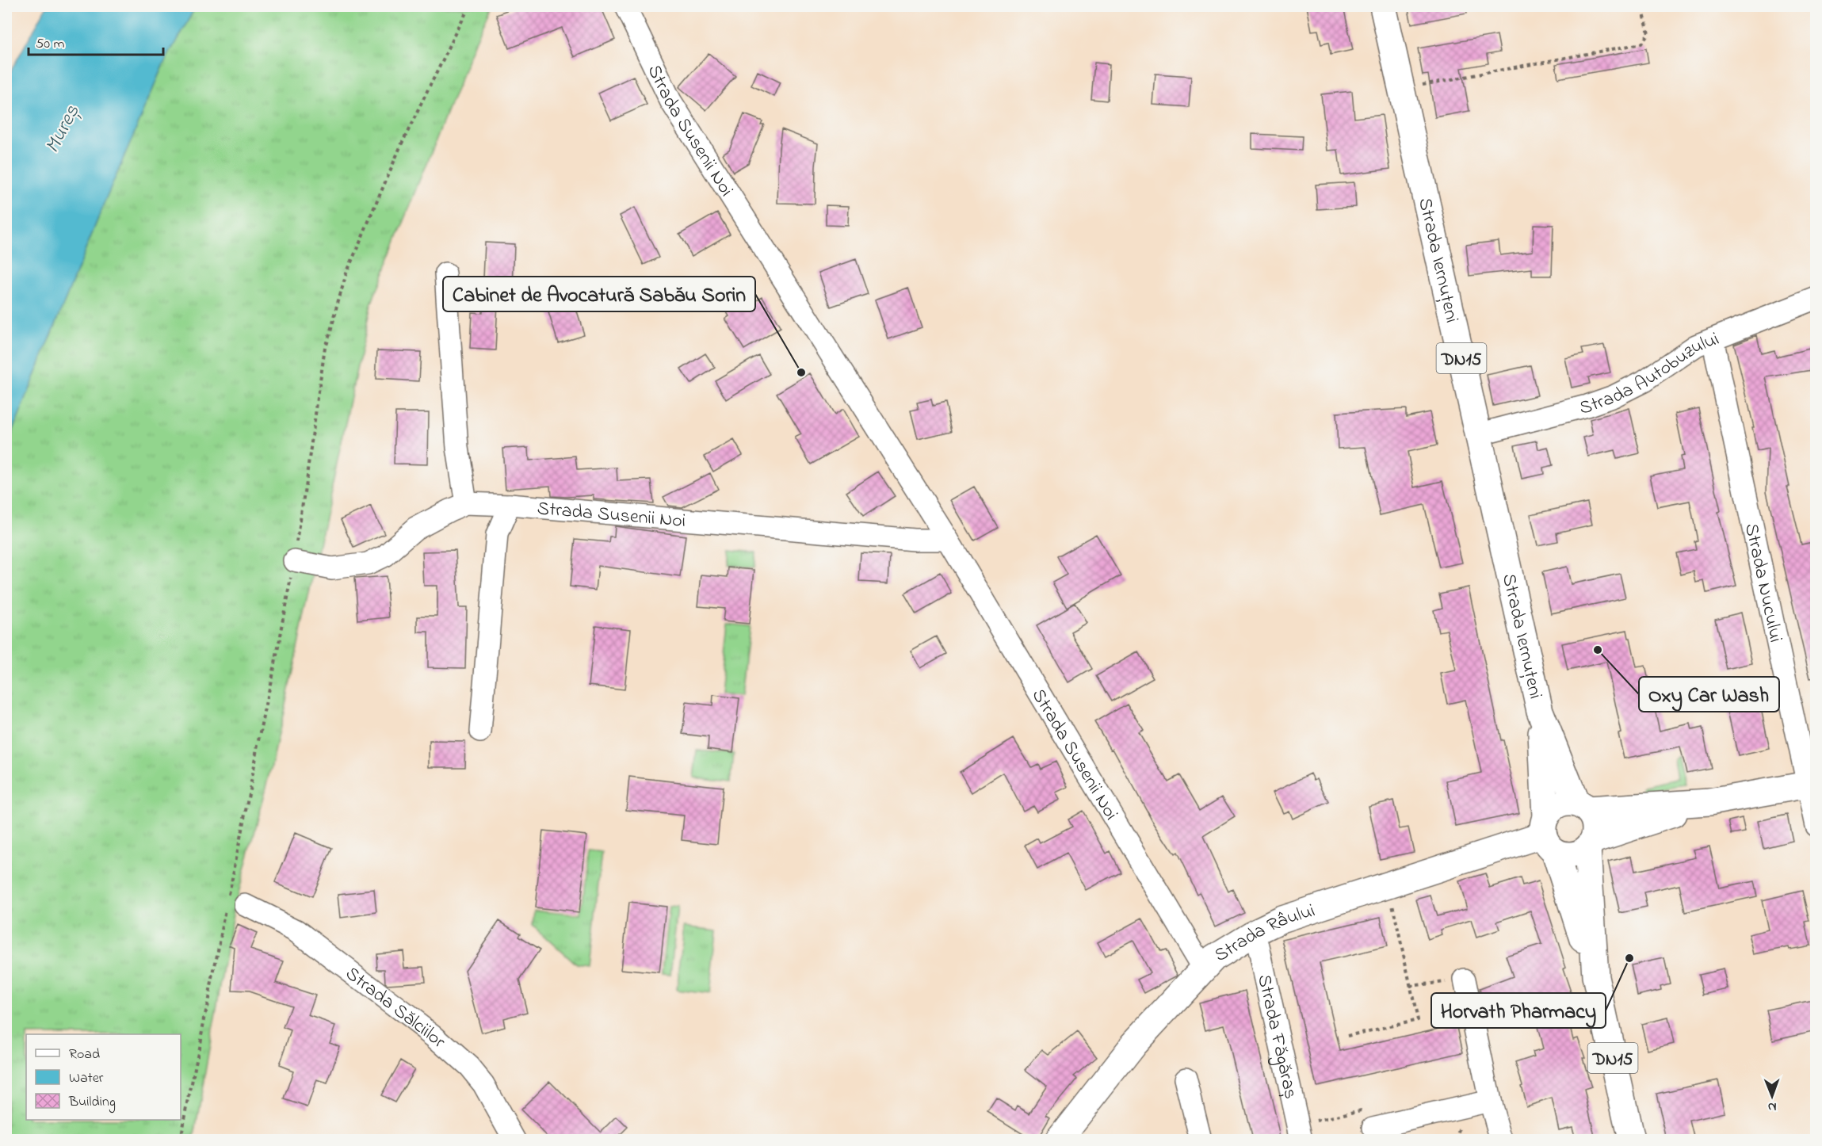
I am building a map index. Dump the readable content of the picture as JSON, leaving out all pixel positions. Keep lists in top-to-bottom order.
{
  "streets": {
    "main road": ["Strada Iernuțeni", "DN15", "Strada Râului"],
    "street": [
      "Strada Susenii Noi",
      "Strada Autobuzului",
      "Strada Nucului",
      "Strada Sălciilor",
      "Strada Făgăraș"
    ]
  },
  "crossings": [
    ["Strada Susenii Noi", "Strada Râului"],
    ["Strada Iernuțeni", "DN15"],
    ["Strada Iernuțeni", "Strada Autobuzului"],
    ["Strada Iernuțeni", "Strada Râului"],
    ["DN15", "Strada Râului"],
    ["Strada Autobuzului", "Strada Nucului"],
    ["Strada Râului", "Strada Făgăraș"]
  ],
  "water": ["Mureș"],
  "places": ["Cabinet de Avocatură Sabău Sorin", "Oxy Car Wash", "Horvath Pharmacy"],
  "legend": ["Road", "Water", "Building"],
  "scale_bar": "50 m",
  "north": "bottom"
}
